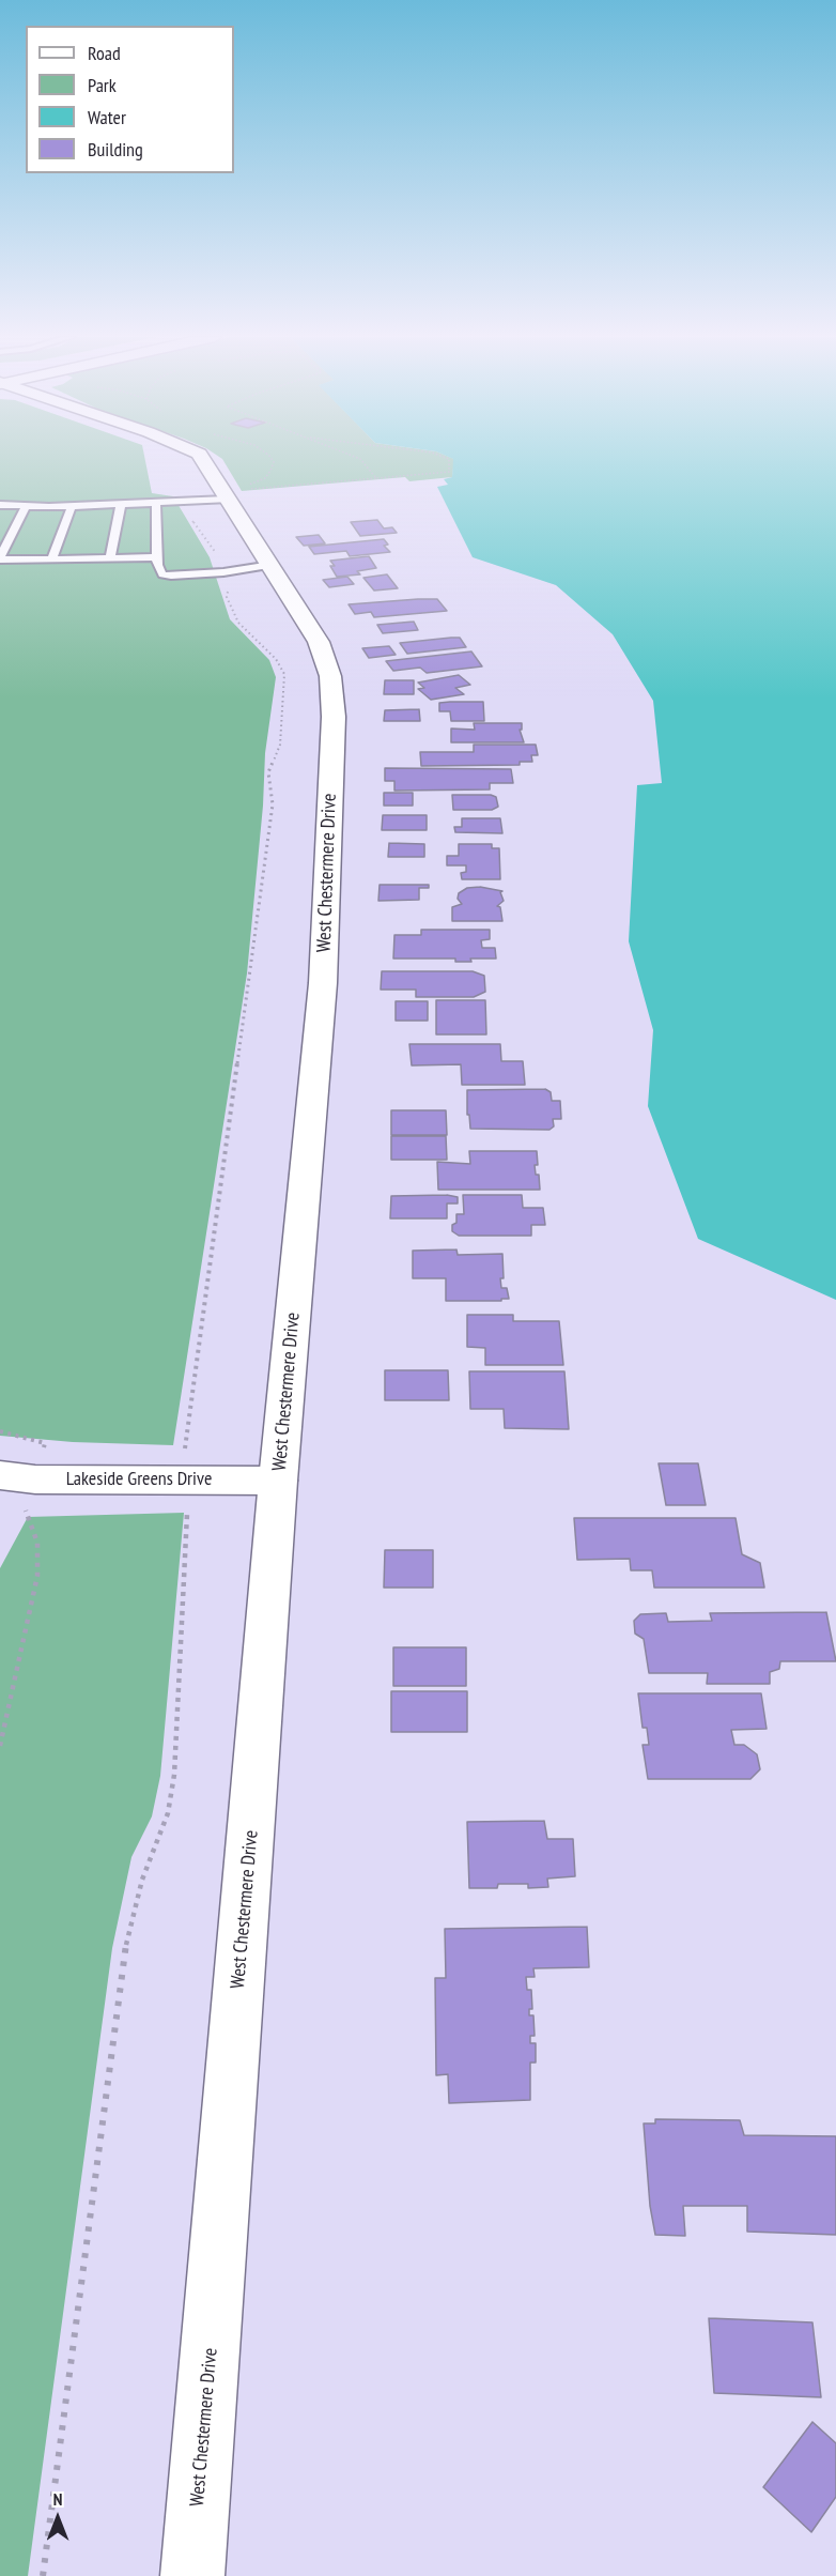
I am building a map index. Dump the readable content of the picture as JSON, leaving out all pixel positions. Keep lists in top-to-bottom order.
{
  "streets": {
    "street": ["West Chestermere Drive", "Lakeside Greens Drive"]
  },
  "crossings": [
    ["West Chestermere Drive", "Lakeside Greens Drive"]
  ],
  "legend": [
    "Road",
    "Park",
    "Water",
    "Building"
  ],
  "north": "top"
}
